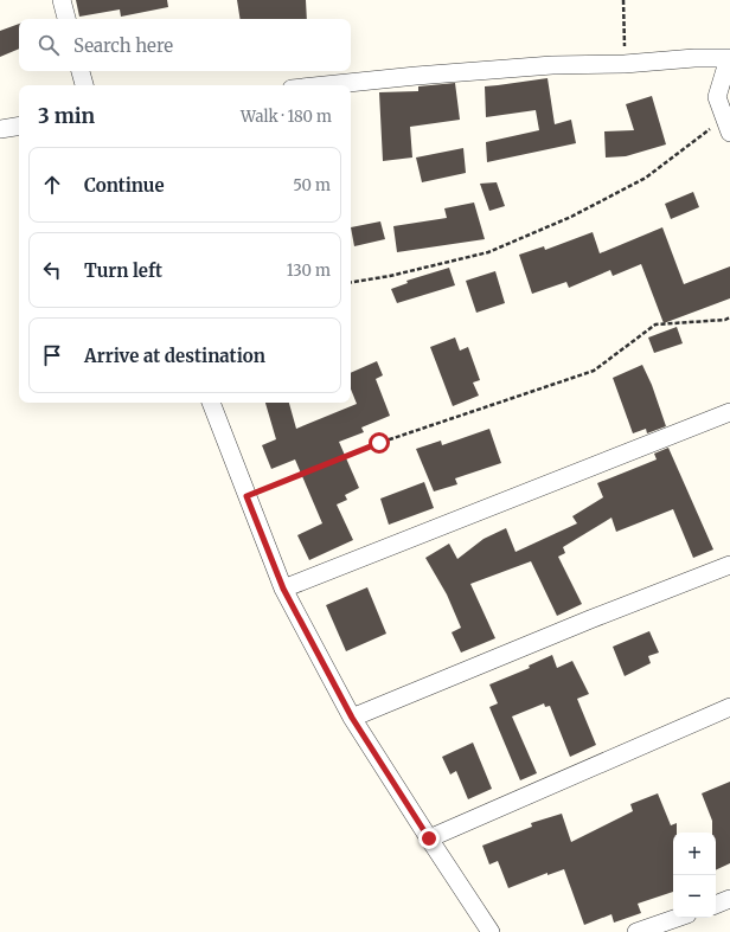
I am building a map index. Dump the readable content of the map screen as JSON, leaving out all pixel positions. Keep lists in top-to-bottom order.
{
  "page": {
    "search": "Search here",
    "heading": ["3 min", "Walk · 180 m"],
    "list": [
      ["Continue", "50 m"],
      ["Turn left", "130 m"],
      "Arrive at destination"
    ],
    "map_buttons": ["+", "−"]
  }
}
